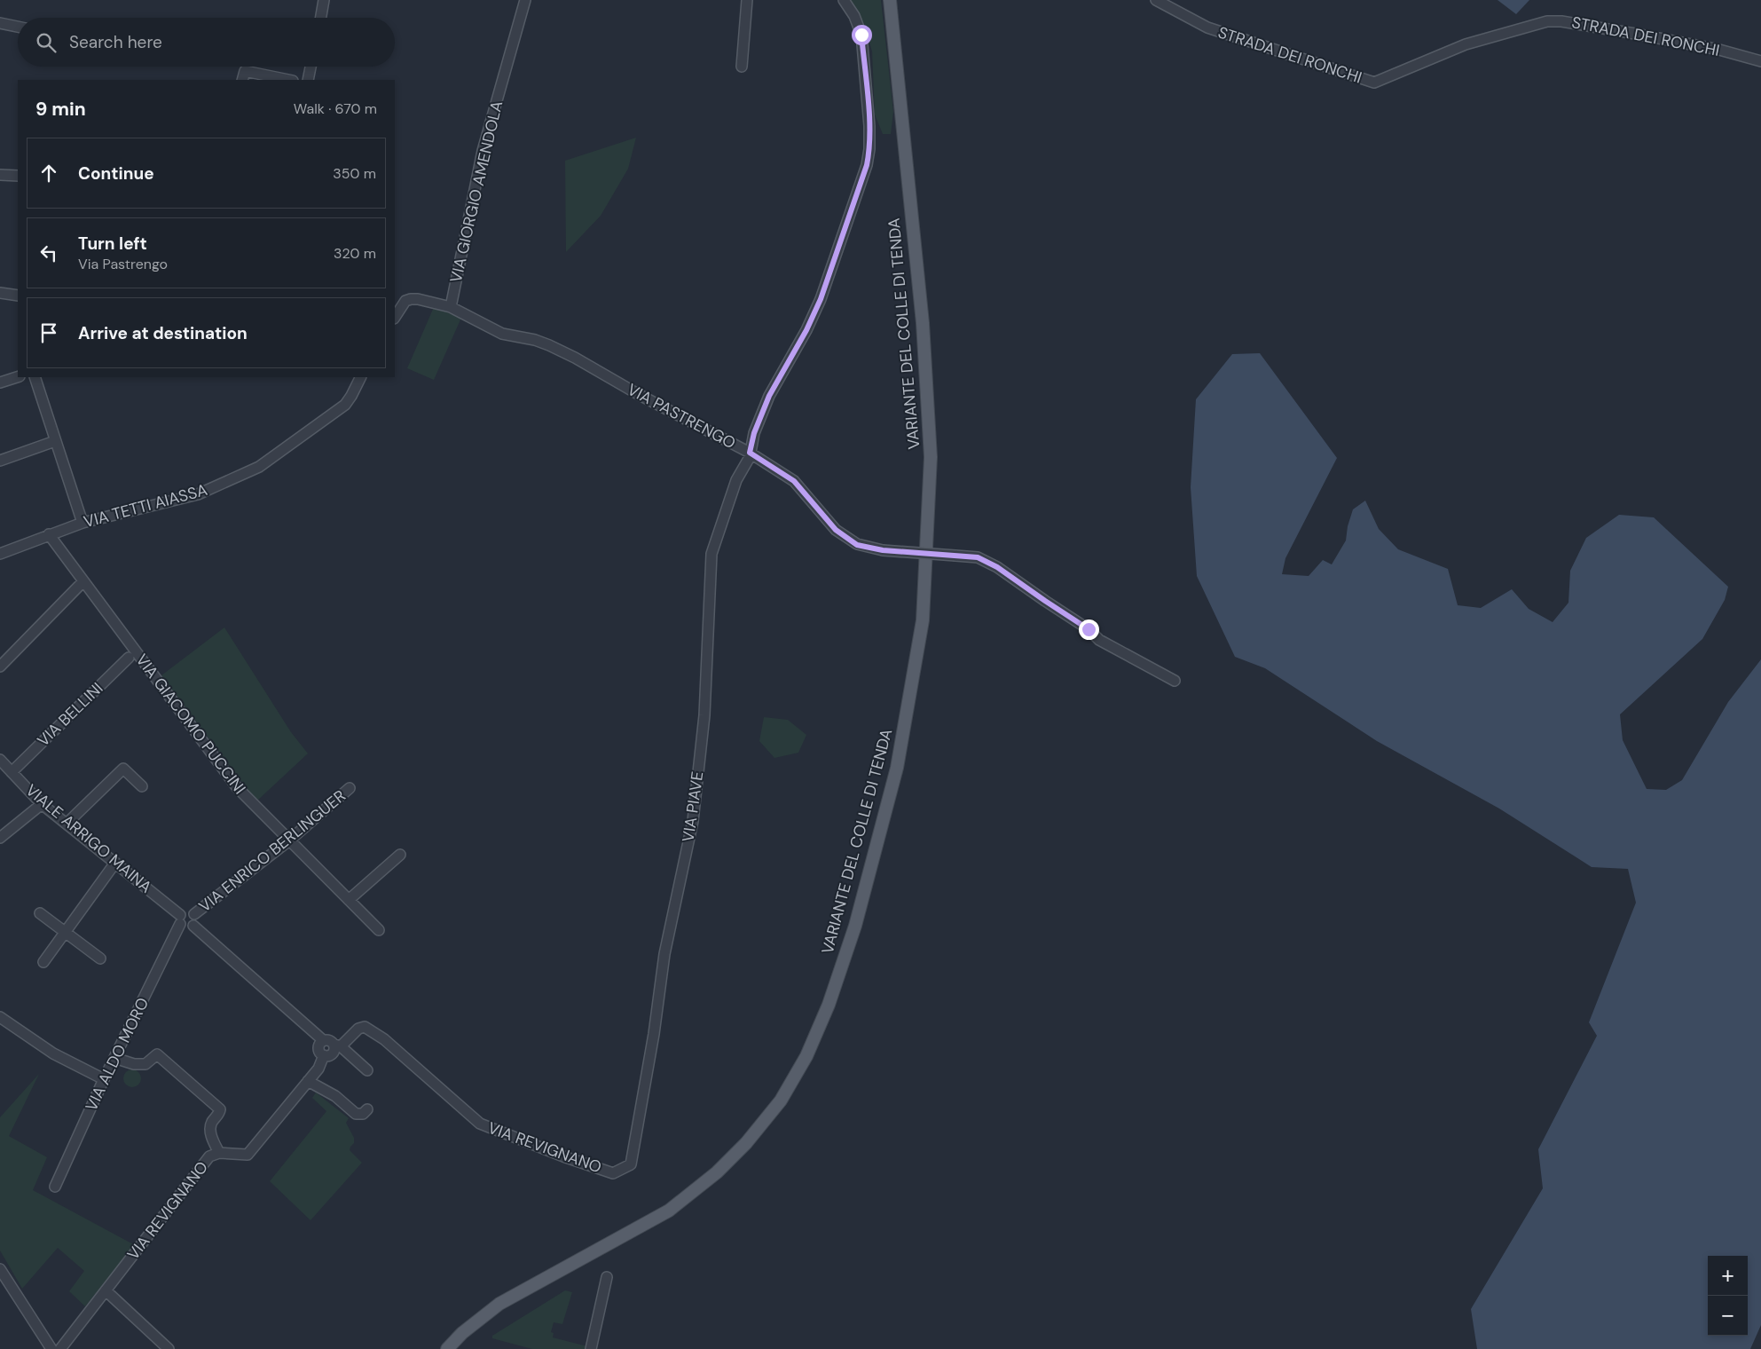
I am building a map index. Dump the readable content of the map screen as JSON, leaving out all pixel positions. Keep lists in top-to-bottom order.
{
  "streets": {
    "main road": ["VARIANTE DEL COLLE DI TENDA"],
    "street": [
      "STRADA DEI RONCHI",
      "VIA GIORGIO AMENDOLA",
      "VIA PASTRENGO",
      "VIA TETTI AIASSA",
      "VIA BELLINI",
      "VIA GIACOMO PUCCINI",
      "VIA PIAVE",
      "VIALE ARRIGO MAINA",
      "VIA ENRICO BERLINGUER",
      "VIA ALDO MORO",
      "VIA REVIGNANO"
    ]
  },
  "crossings": [
    ["VIA GIORGIO AMENDOLA", "VIA PASTRENGO"],
    ["VIA PASTRENGO", "VIA PIAVE"],
    ["VIA TETTI AIASSA", "VIA GIACOMO PUCCINI"],
    ["VIA BELLINI", "VIALE ARRIGO MAINA"],
    ["VIA GIACOMO PUCCINI", "VIA ENRICO BERLINGUER"],
    ["VIA PIAVE", "VIA REVIGNANO"],
    ["VIALE ARRIGO MAINA", "VIA ENRICO BERLINGUER"],
    ["VIALE ARRIGO MAINA", "VIA ALDO MORO"],
    ["VIA ENRICO BERLINGUER", "VIA ALDO MORO"]
  ],
  "page": {
    "search": "Search here",
    "heading": ["9 min", "Walk · 670 m"],
    "list": [
      ["Continue", "350 m"],
      ["Turn left", "Via Pastrengo", "320 m"],
      "Arrive at destination"
    ],
    "map_buttons": ["+", "−"]
  }
}
